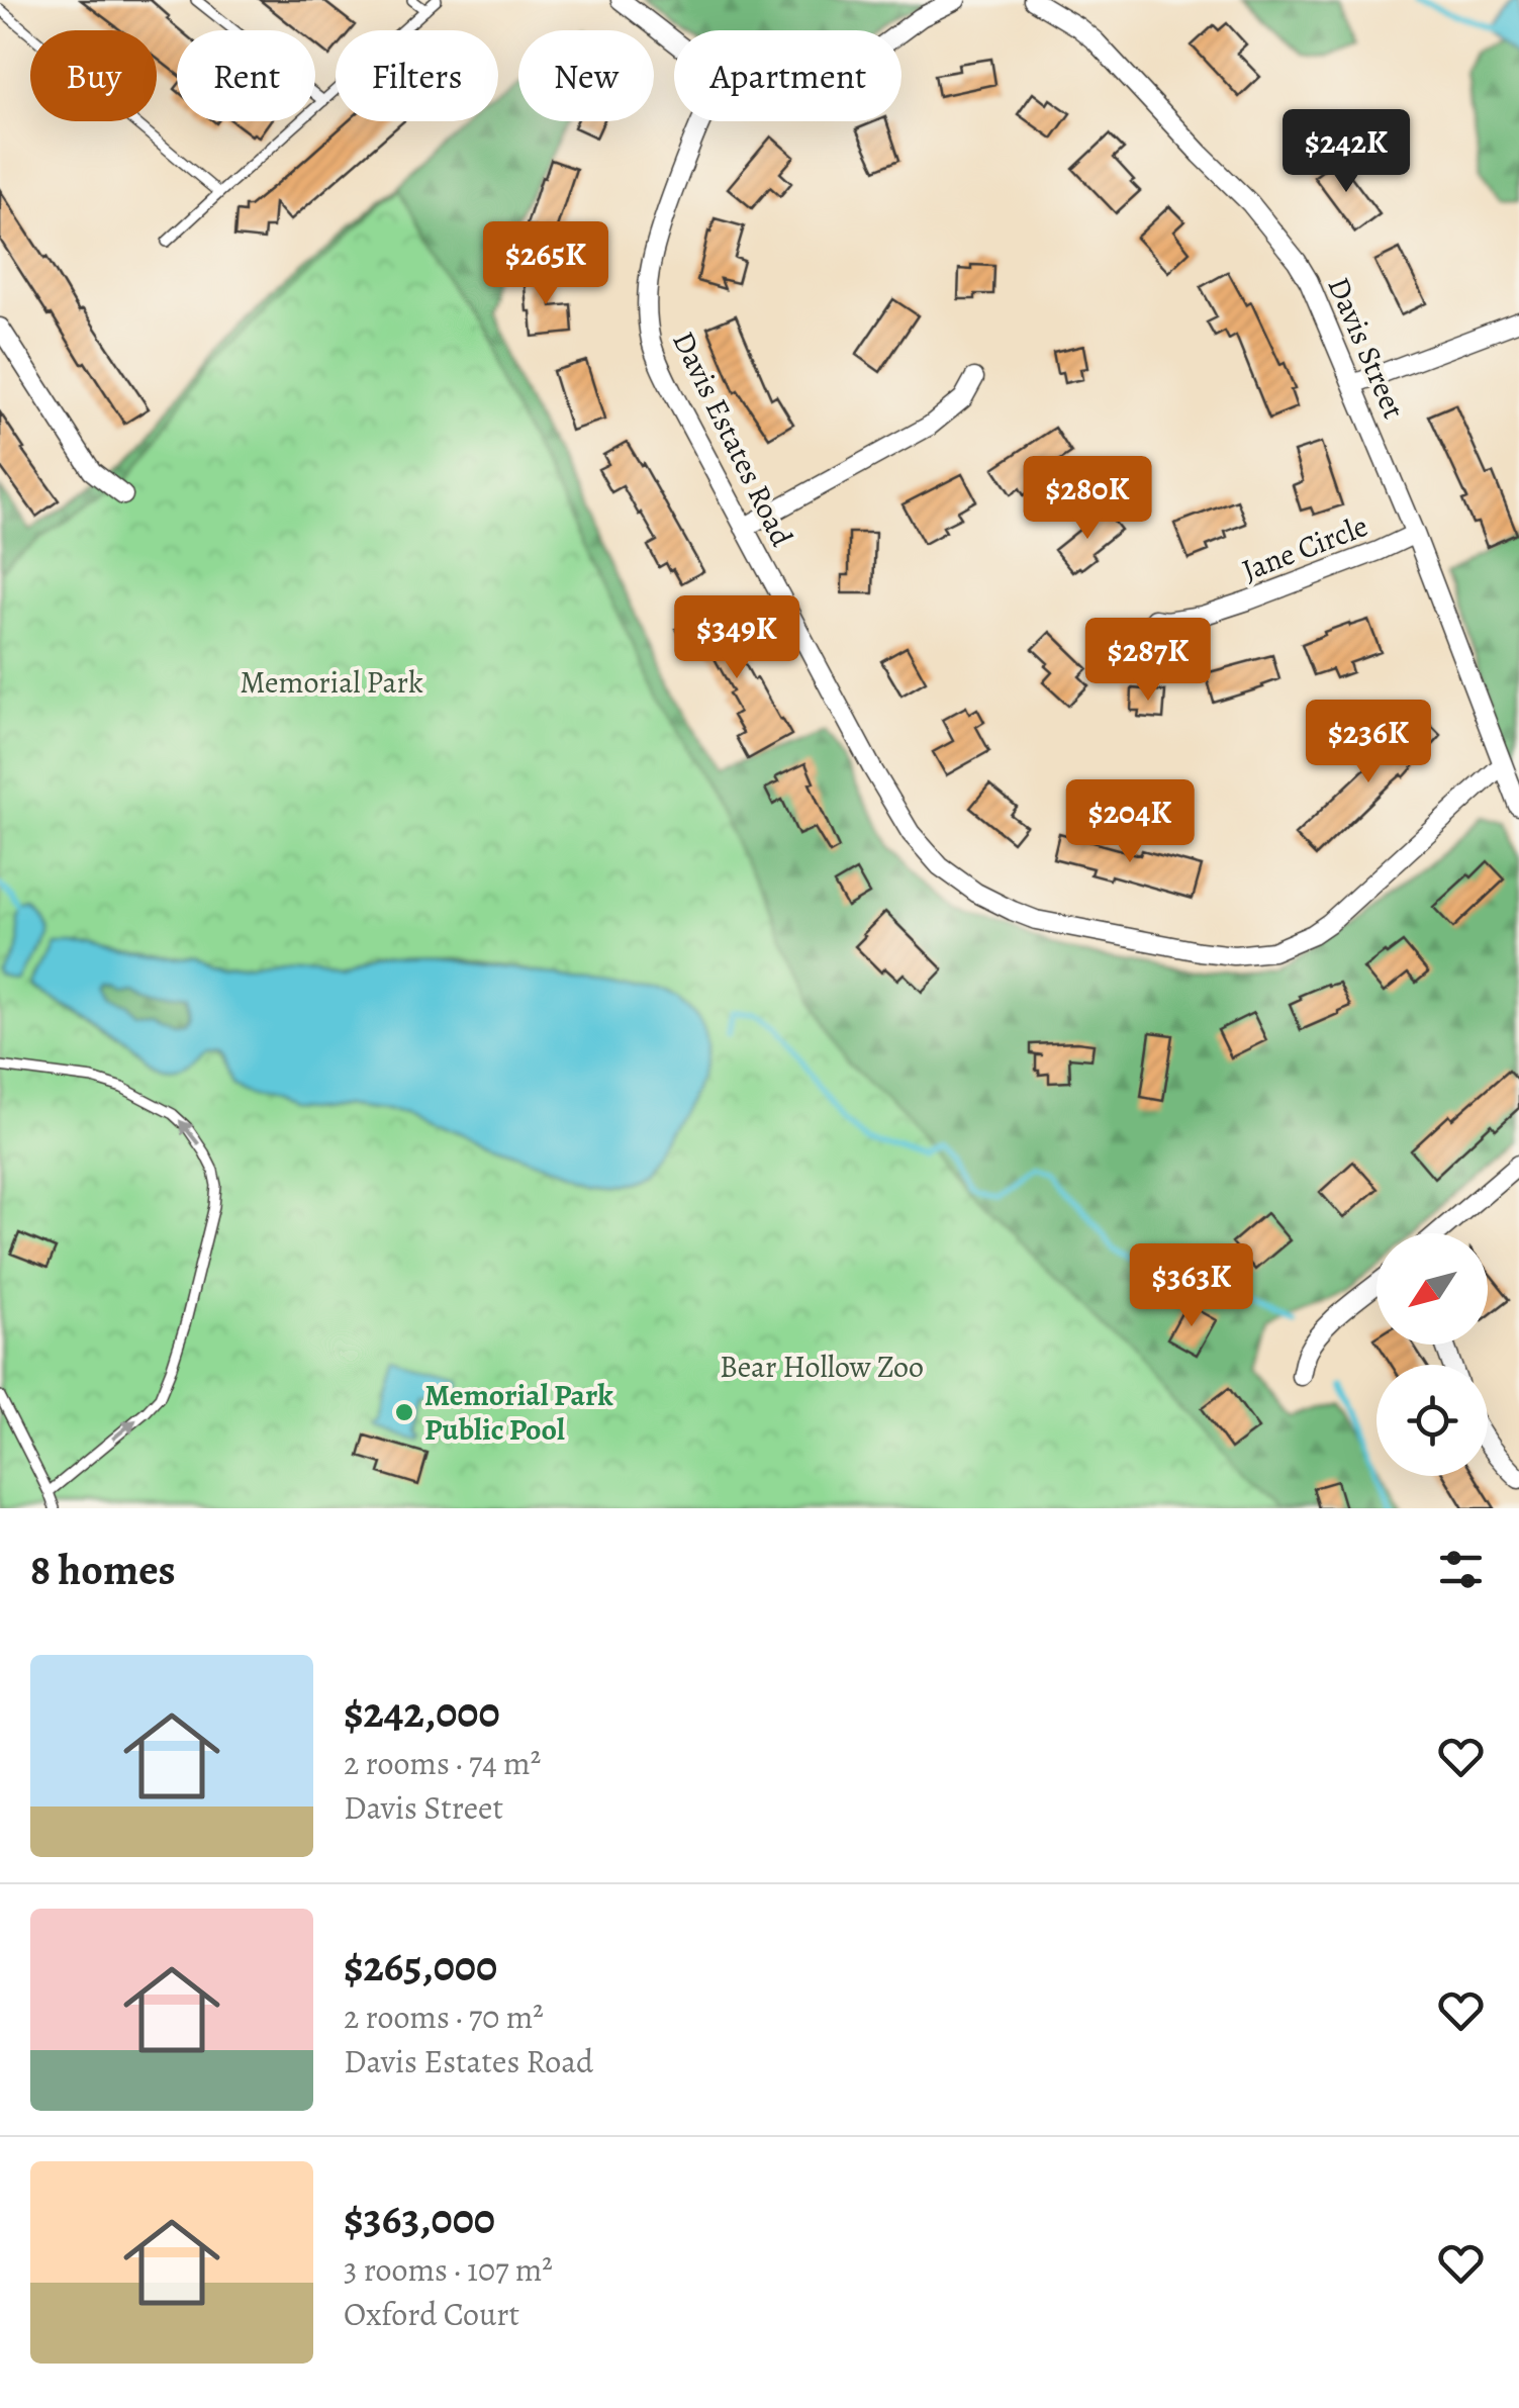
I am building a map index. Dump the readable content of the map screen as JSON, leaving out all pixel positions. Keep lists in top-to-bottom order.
{
  "streets": {
    "street": ["Davis Street", "Davis Estates Road", "Jane Circle"]
  },
  "crossings": [
    ["Davis Street", "Davis Estates Road"],
    ["Davis Street", "Jane Circle"]
  ],
  "parks": ["Memorial Park", "Bear Hollow Zoo"],
  "places": ["Memorial Park Public Pool"],
  "north": "bottom left",
  "page": {
    "chip": [
      "Buy",
      "Rent",
      "Filters",
      "New",
      "Apartment"
    ],
    "price": [
      "$242K",
      "$265K",
      "$280K",
      "$349K",
      "$287K",
      "$236K",
      "$204K",
      "$363K"
    ],
    "heading": "8 homes",
    "list": [
      {
        "name": "$242,000",
        "note": "2 rooms · 74 m² · Davis Street"
      },
      {
        "name": "$265,000",
        "note": "2 rooms · 70 m² · Davis Estates Road"
      },
      {
        "name": "$363,000",
        "note": "3 rooms · 107 m² · Oxford Court"
      }
    ]
  }
}
